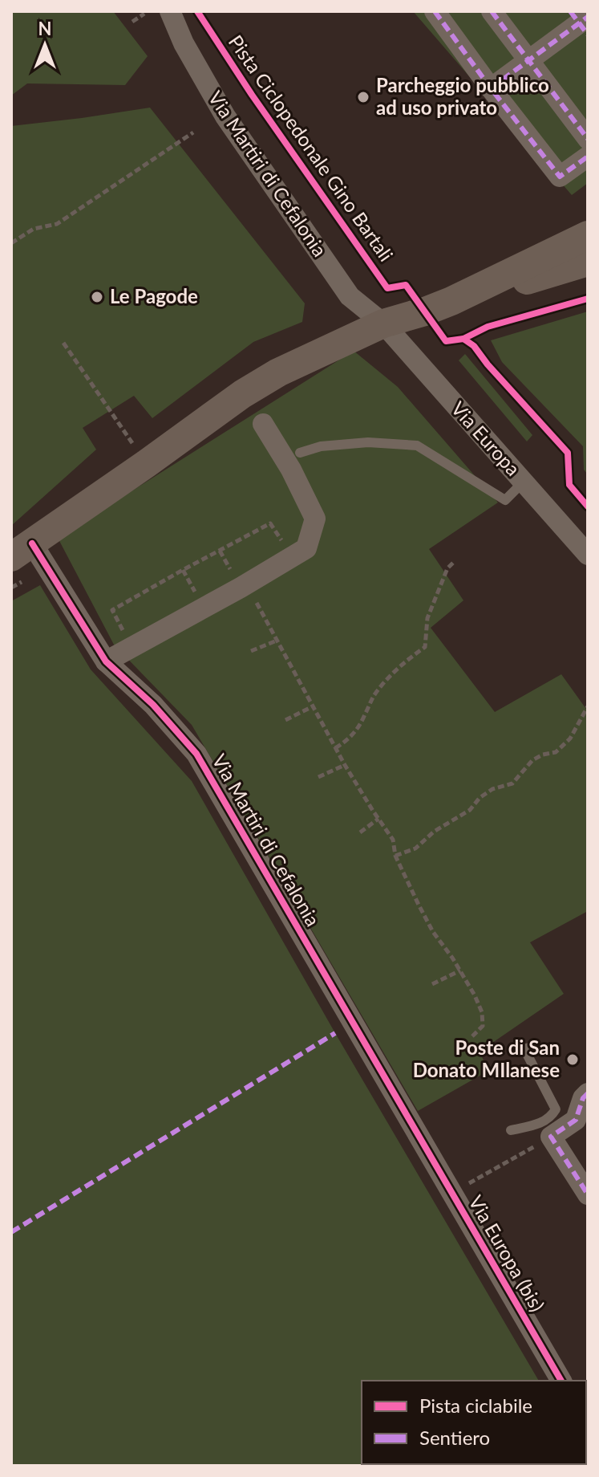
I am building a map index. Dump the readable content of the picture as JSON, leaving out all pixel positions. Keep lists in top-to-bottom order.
{
  "streets": {
    "street": ["Via Martiri di Cefalonia", "Via Europa", "Via Europa (bis)"],
    "cycle path": ["Pista Ciclopedonale Gino Bartali"]
  },
  "crossings": [
    ["Via Martiri di Cefalonia", "Via Europa"],
    ["Via Martiri di Cefalonia", "Via Europa (bis)"]
  ],
  "places": ["Parcheggio pubblico ad uso privato", "Le Pagode", "Poste di San Donato MIlanese"],
  "legend": ["Pista ciclabile", "Sentiero"],
  "north": "top"
}
